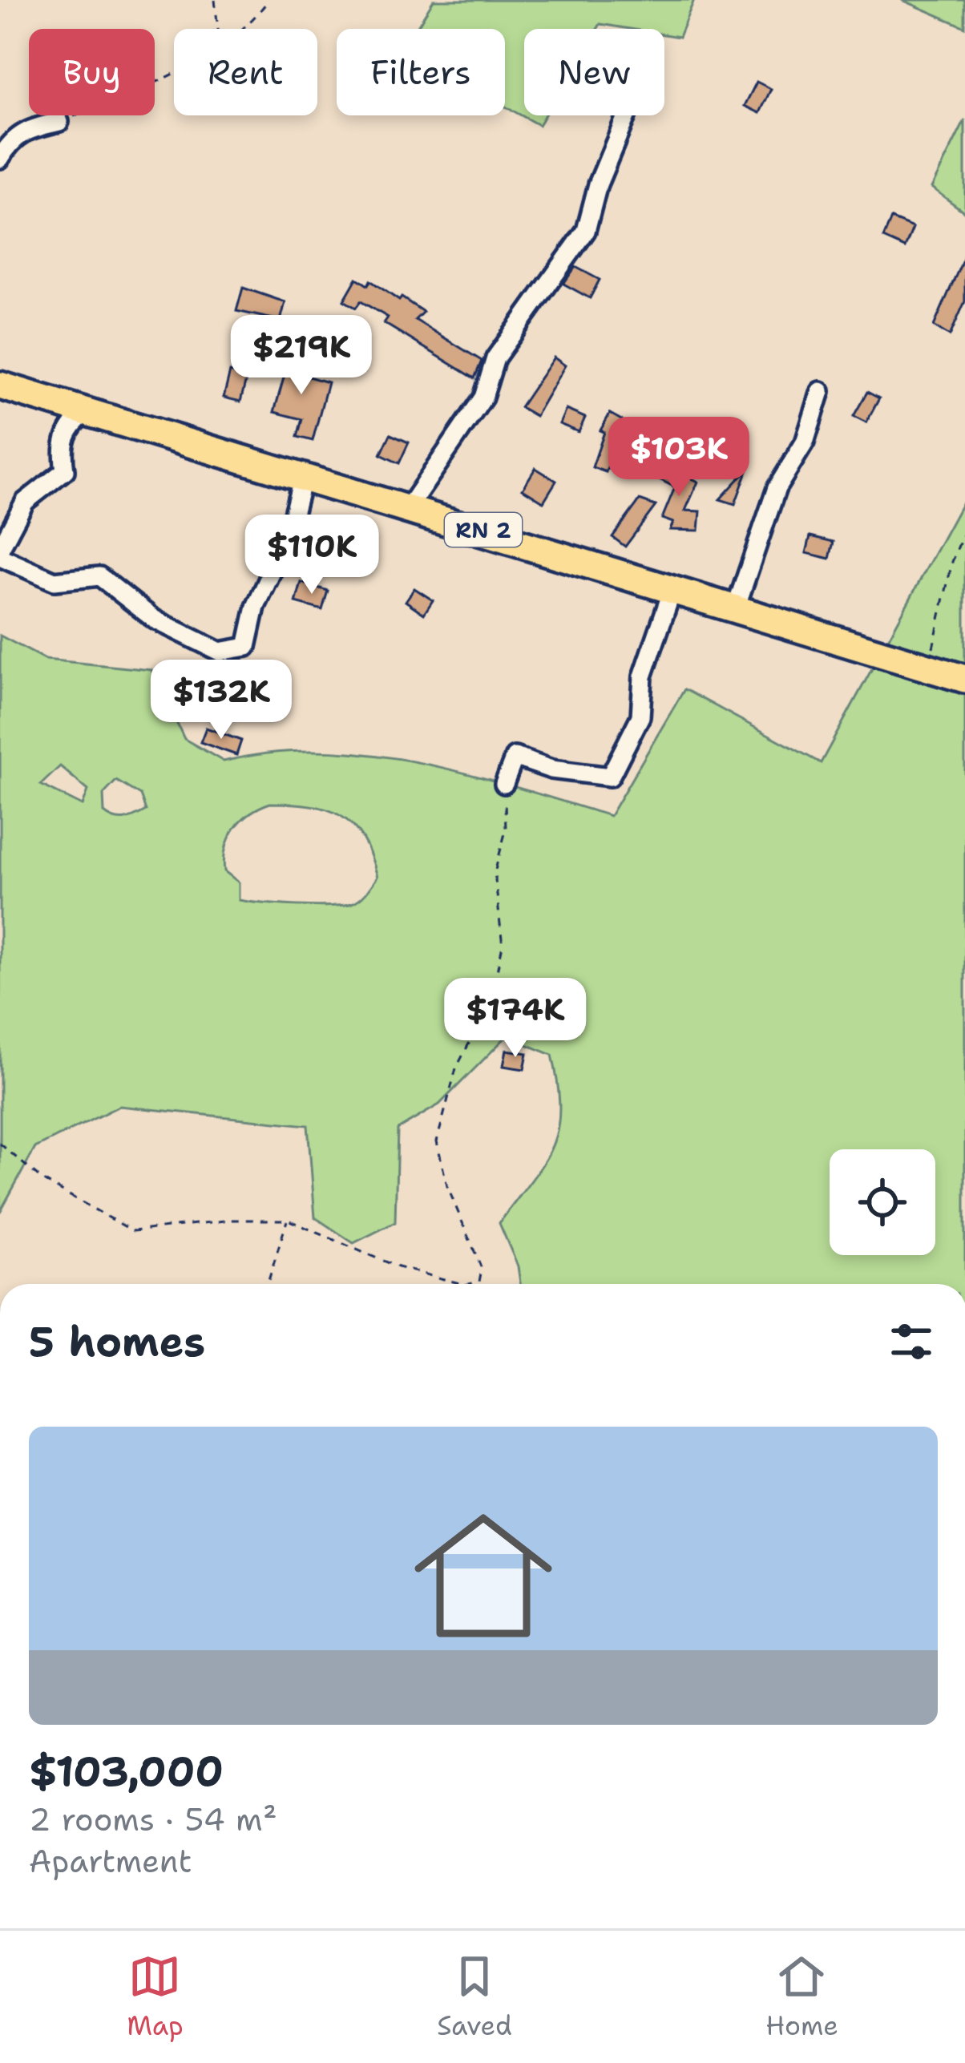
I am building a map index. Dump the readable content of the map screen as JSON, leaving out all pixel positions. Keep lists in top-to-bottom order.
{
  "streets": {
    "main road": ["RN 2"]
  },
  "page": {
    "chip": [
      "Buy",
      "Rent",
      "Filters",
      "New"
    ],
    "price": [
      "$219K",
      "$103K",
      "$110K",
      "$132K",
      "$174K"
    ],
    "heading": "5 homes",
    "list": [
      {
        "name": "$103,000",
        "note": "2 rooms · 54 m² · Apartment"
      }
    ],
    "tabs": ["Map", "Saved", "Home"]
  }
}
